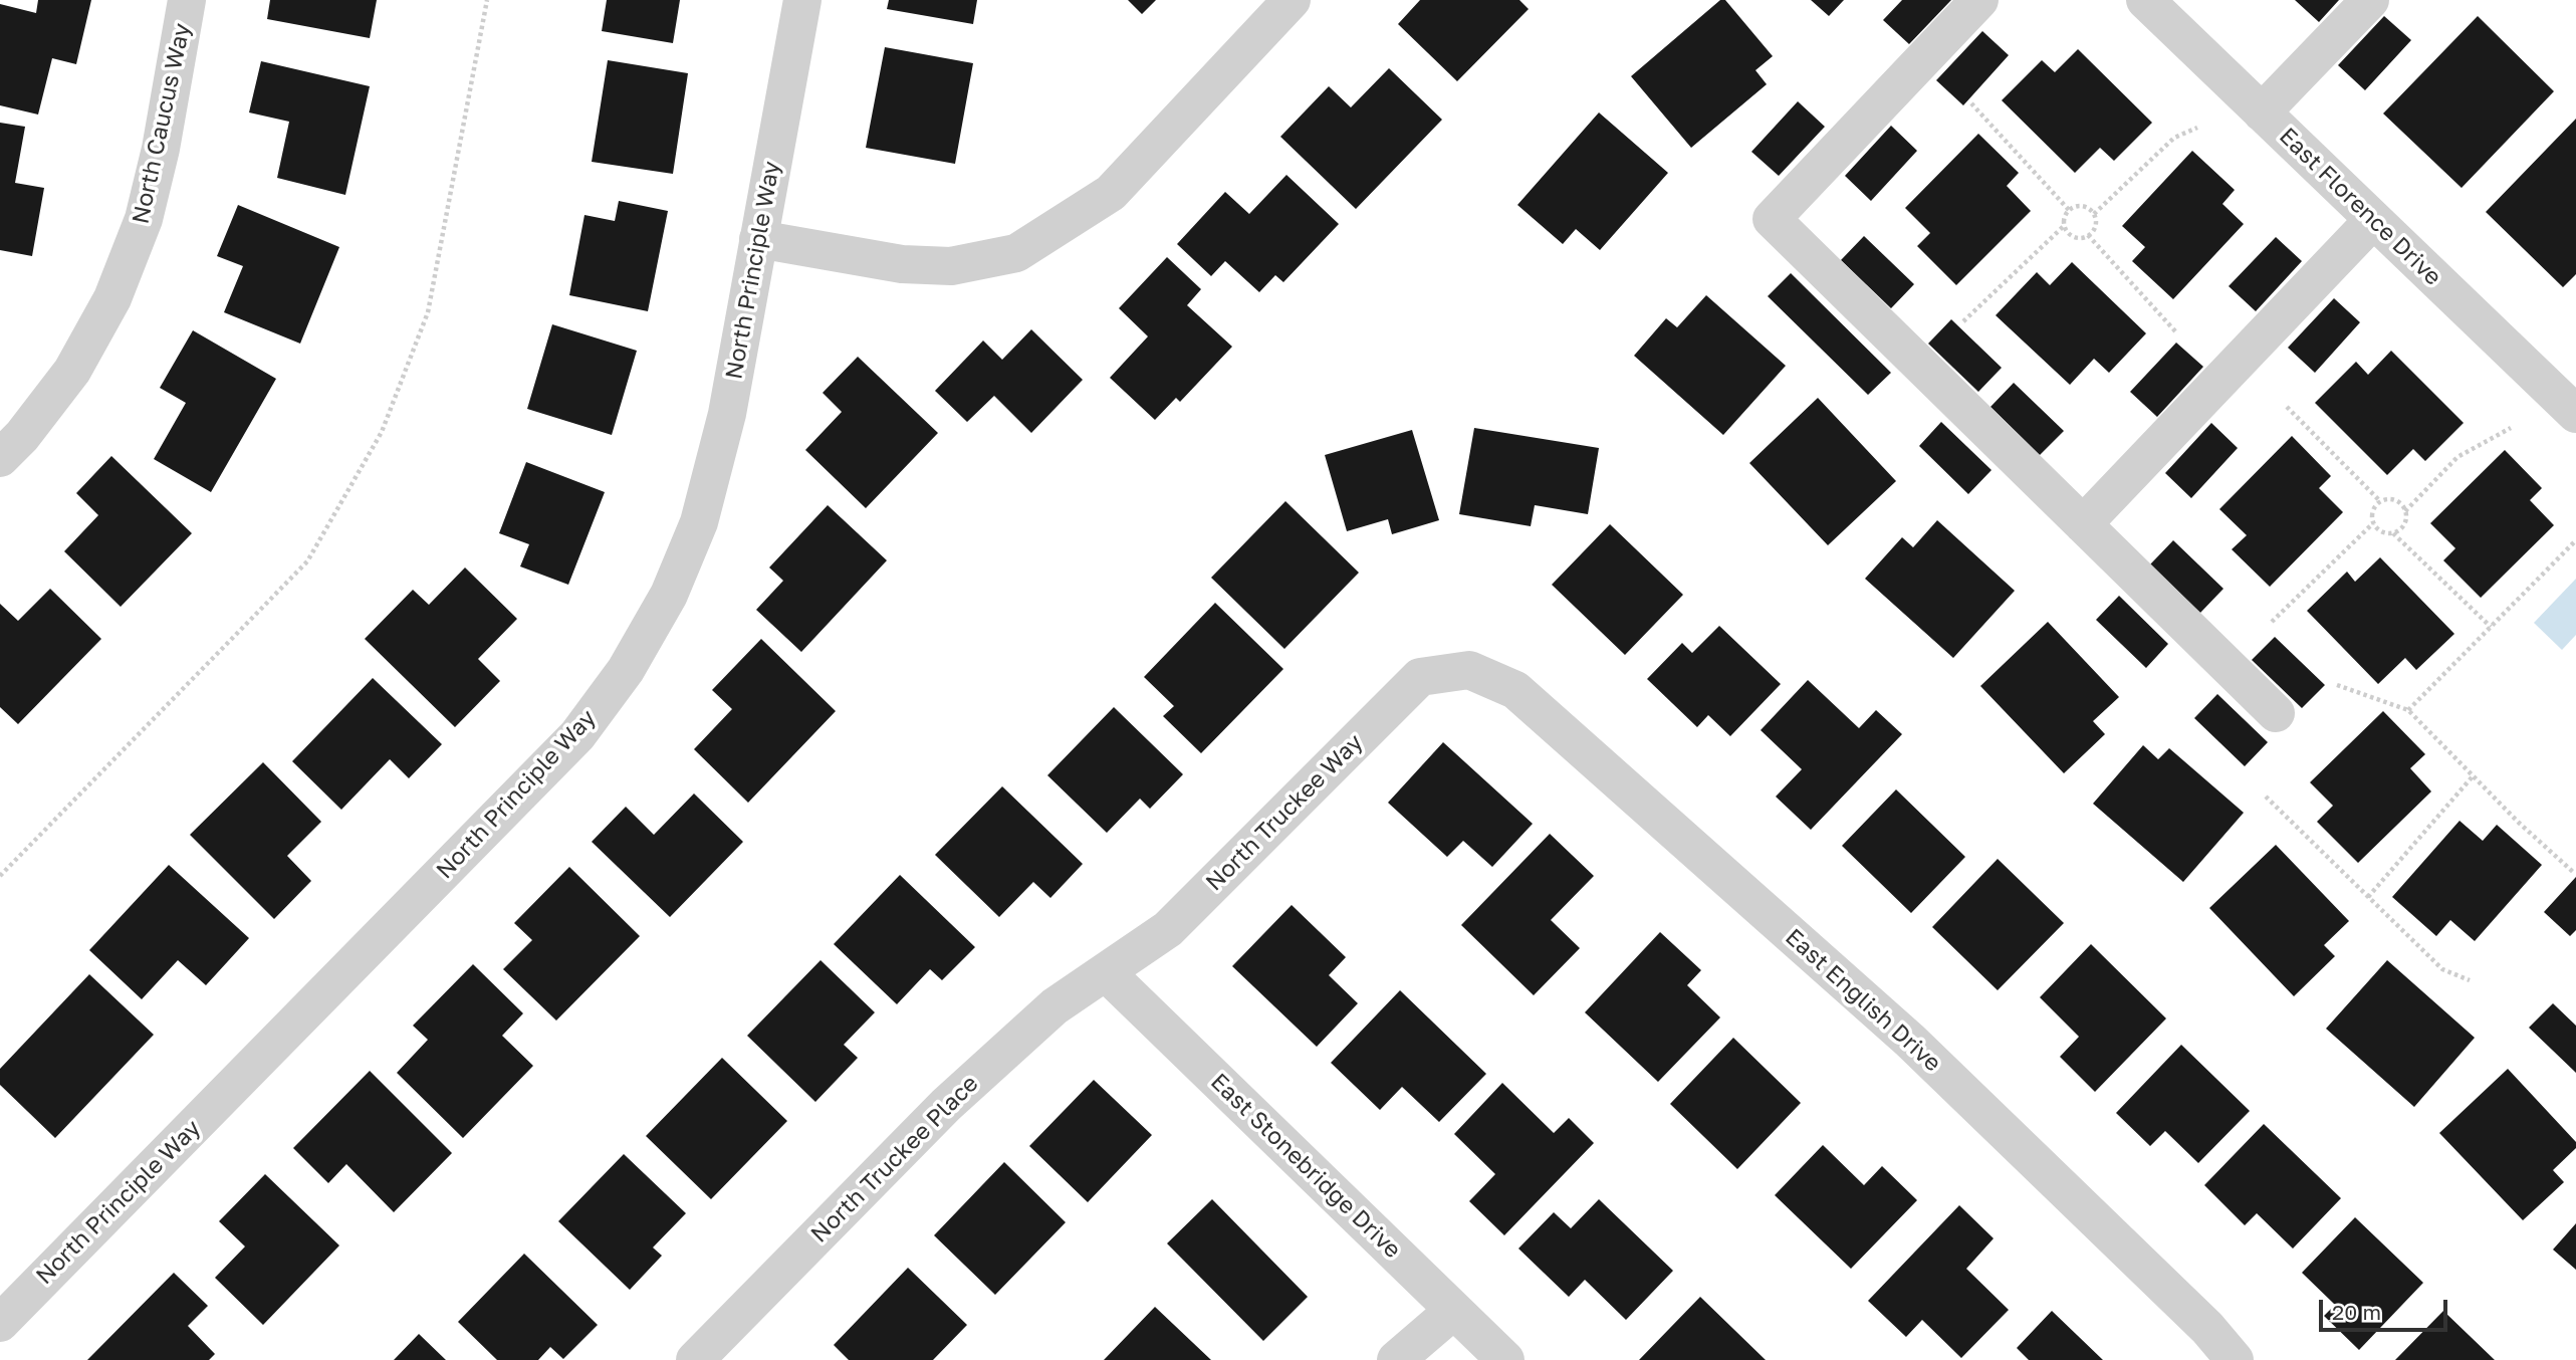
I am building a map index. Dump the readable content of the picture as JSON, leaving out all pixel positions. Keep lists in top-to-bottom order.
{
  "streets": {
    "street": [
      "North Caucus Way",
      "East Florence Drive",
      "North Principle Way",
      "North Truckee Way",
      "East English Drive",
      "North Truckee Place",
      "East Stonebridge Drive"
    ]
  },
  "crossings": [
    ["North Truckee Way", "East English Drive"],
    ["North Truckee Way", "North Truckee Place"],
    ["North Truckee Way", "East Stonebridge Drive"],
    ["North Truckee Place", "East Stonebridge Drive"]
  ],
  "scale_bar": "20 m"
}
